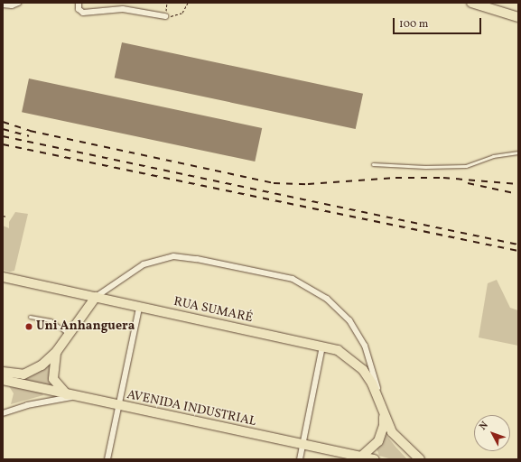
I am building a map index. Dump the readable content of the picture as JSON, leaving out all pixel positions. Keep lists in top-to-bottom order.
{
  "streets": {
    "main road": ["RUA SUMARÉ", "AVENIDA INDUSTRIAL"]
  },
  "crossings": [
    ["RUA SUMARÉ", "AVENIDA INDUSTRIAL"]
  ],
  "places": ["Uni Anhanguera"],
  "scale_bar": "100 m",
  "north": "top left"
}
